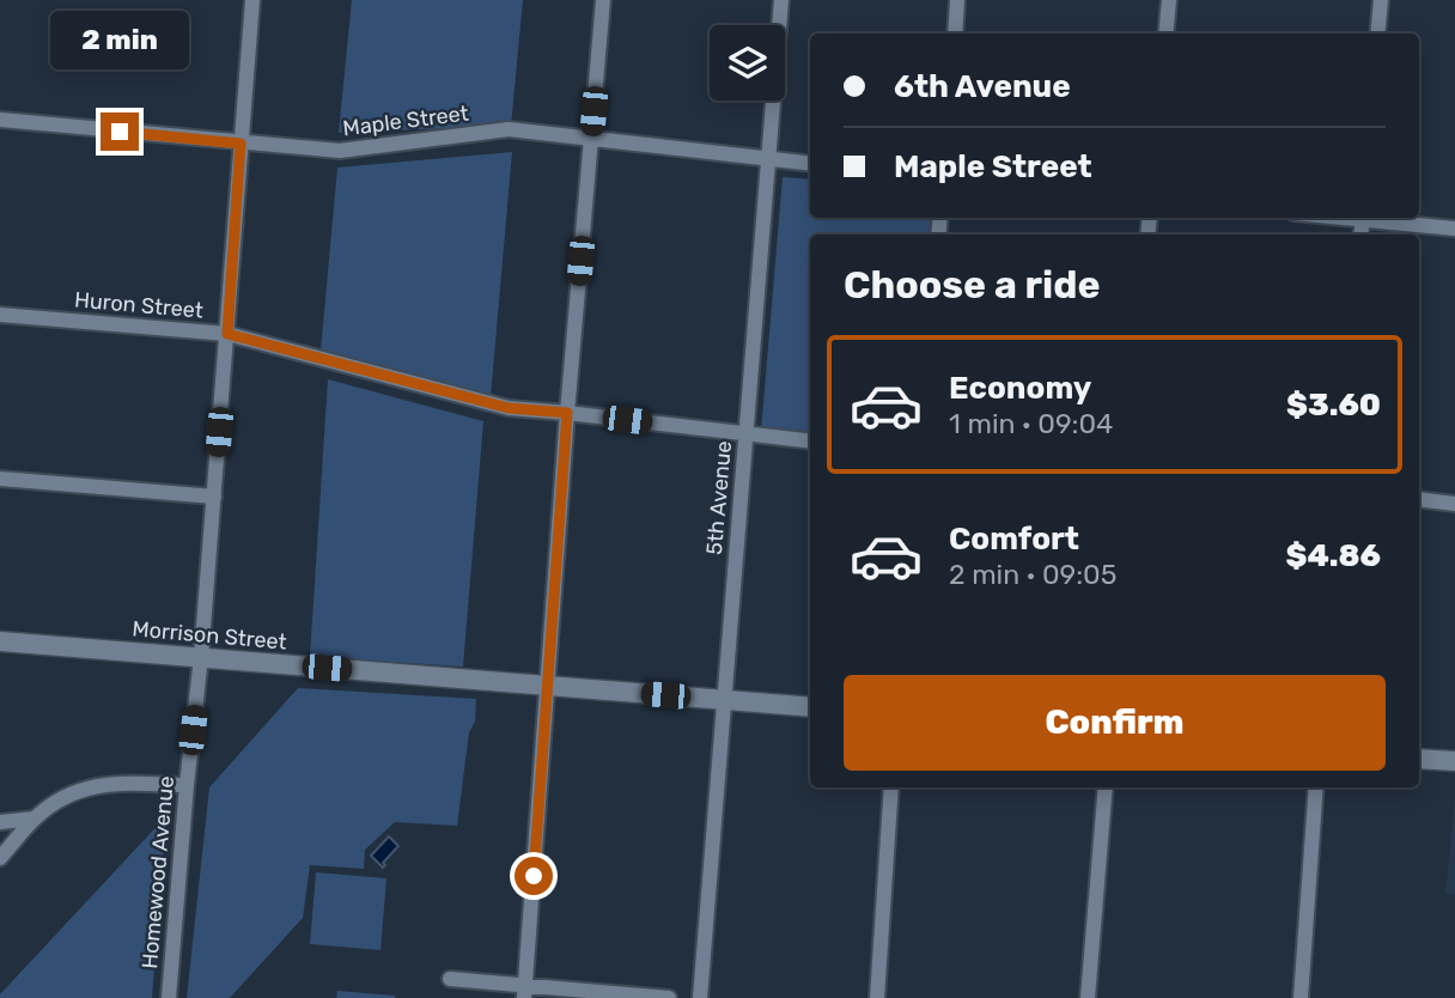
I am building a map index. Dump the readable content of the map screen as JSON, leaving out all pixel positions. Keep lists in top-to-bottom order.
{
  "streets": {
    "street": [
      "Maple Street",
      "Huron Street",
      "5th Avenue",
      "Morrison Street",
      "Homewood Avenue"
    ]
  },
  "crossings": [
    ["Maple Street", "5th Avenue"],
    ["Maple Street", "Homewood Avenue"],
    ["Huron Street", "5th Avenue"],
    ["Huron Street", "Homewood Avenue"],
    ["5th Avenue", "Morrison Street"],
    ["Morrison Street", "Homewood Avenue"]
  ],
  "page": {
    "bubble": "2 min",
    "banner": ["6th Avenue", "Maple Street"],
    "heading": "Choose a ride",
    "list": [
      {
        "name": "Economy",
        "note": "1 min · 09:04",
        "value": "$3.60"
      },
      {
        "name": "Comfort",
        "note": "2 min · 09:05",
        "value": "$4.86"
      }
    ],
    "buttons": "Confirm"
  }
}
